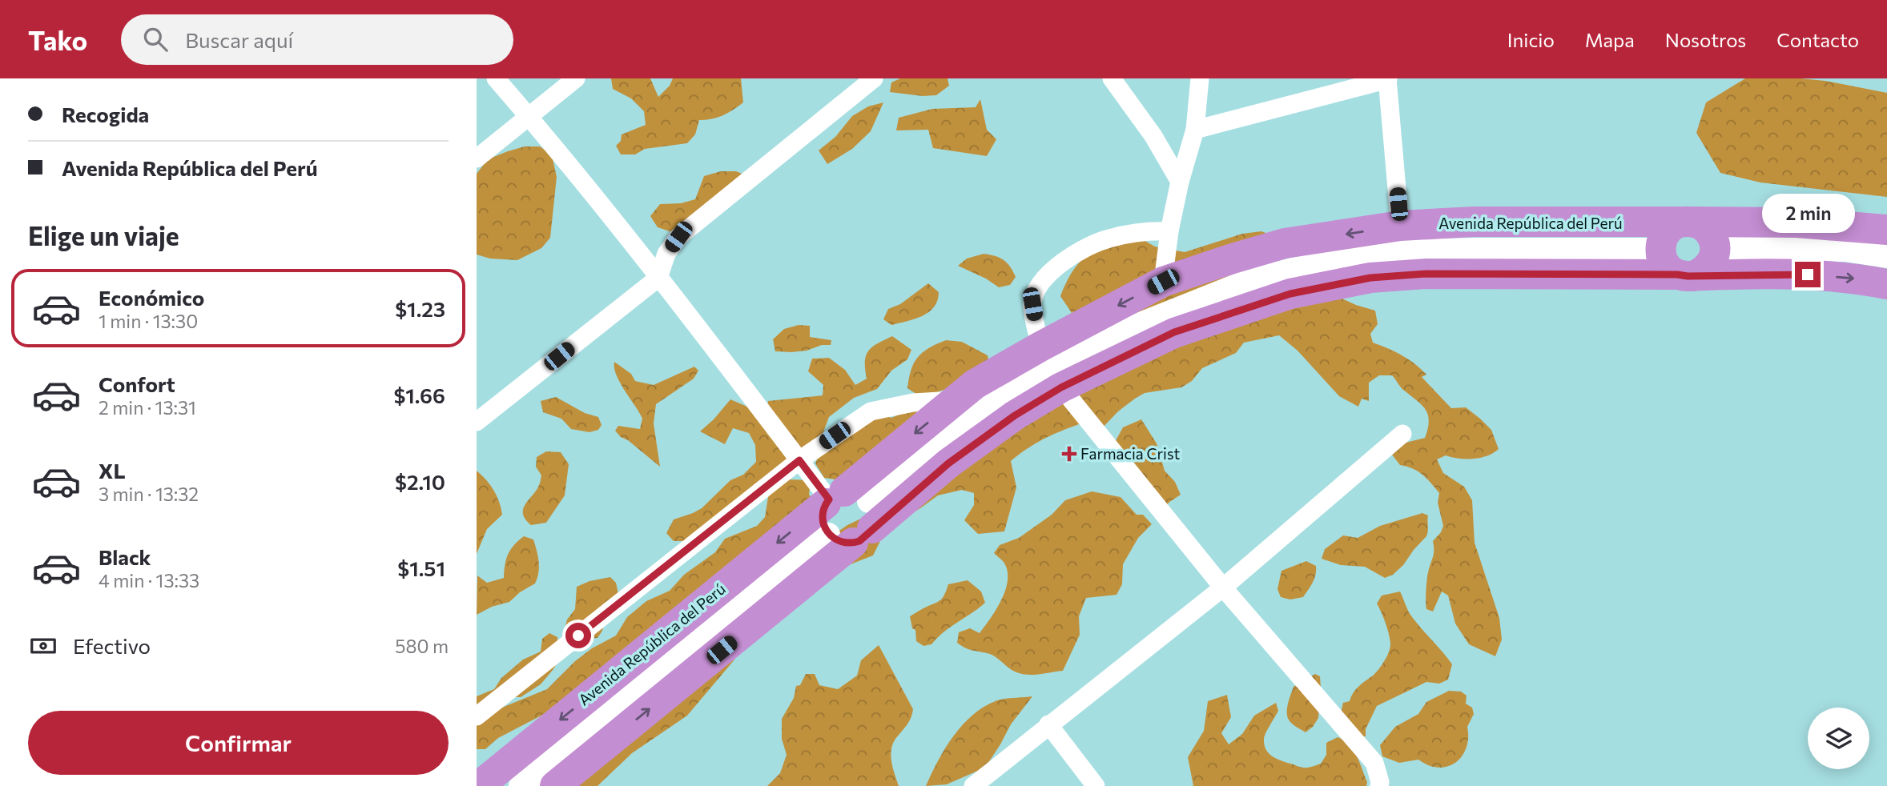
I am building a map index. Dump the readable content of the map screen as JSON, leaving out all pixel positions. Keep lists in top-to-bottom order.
{
  "streets": {
    "highway": ["Avenida República del Perú"]
  },
  "places": {
    "health": ["Farmacia Crist"]
  },
  "page": {
    "header": "Tako",
    "search": "Buscar aquí",
    "nav": [
      "Inicio",
      "Mapa",
      "Nosotros",
      "Contacto"
    ],
    "banner": ["Recogida", "Avenida República del Perú"],
    "bubble": "2 min",
    "heading": "Elige un viaje",
    "list": [
      {
        "name": "Económico",
        "note": "1 min · 13:30",
        "value": "$1.23"
      },
      {
        "name": "Confort",
        "note": "2 min · 13:31",
        "value": "$1.66"
      },
      {
        "name": "XL",
        "note": "3 min · 13:32",
        "value": "$2.10"
      },
      {
        "name": "Black",
        "note": "4 min · 13:33",
        "value": "$1.51"
      }
    ],
    "pay": ["Efectivo", "580 m"],
    "buttons": "Confirmar"
  }
}
